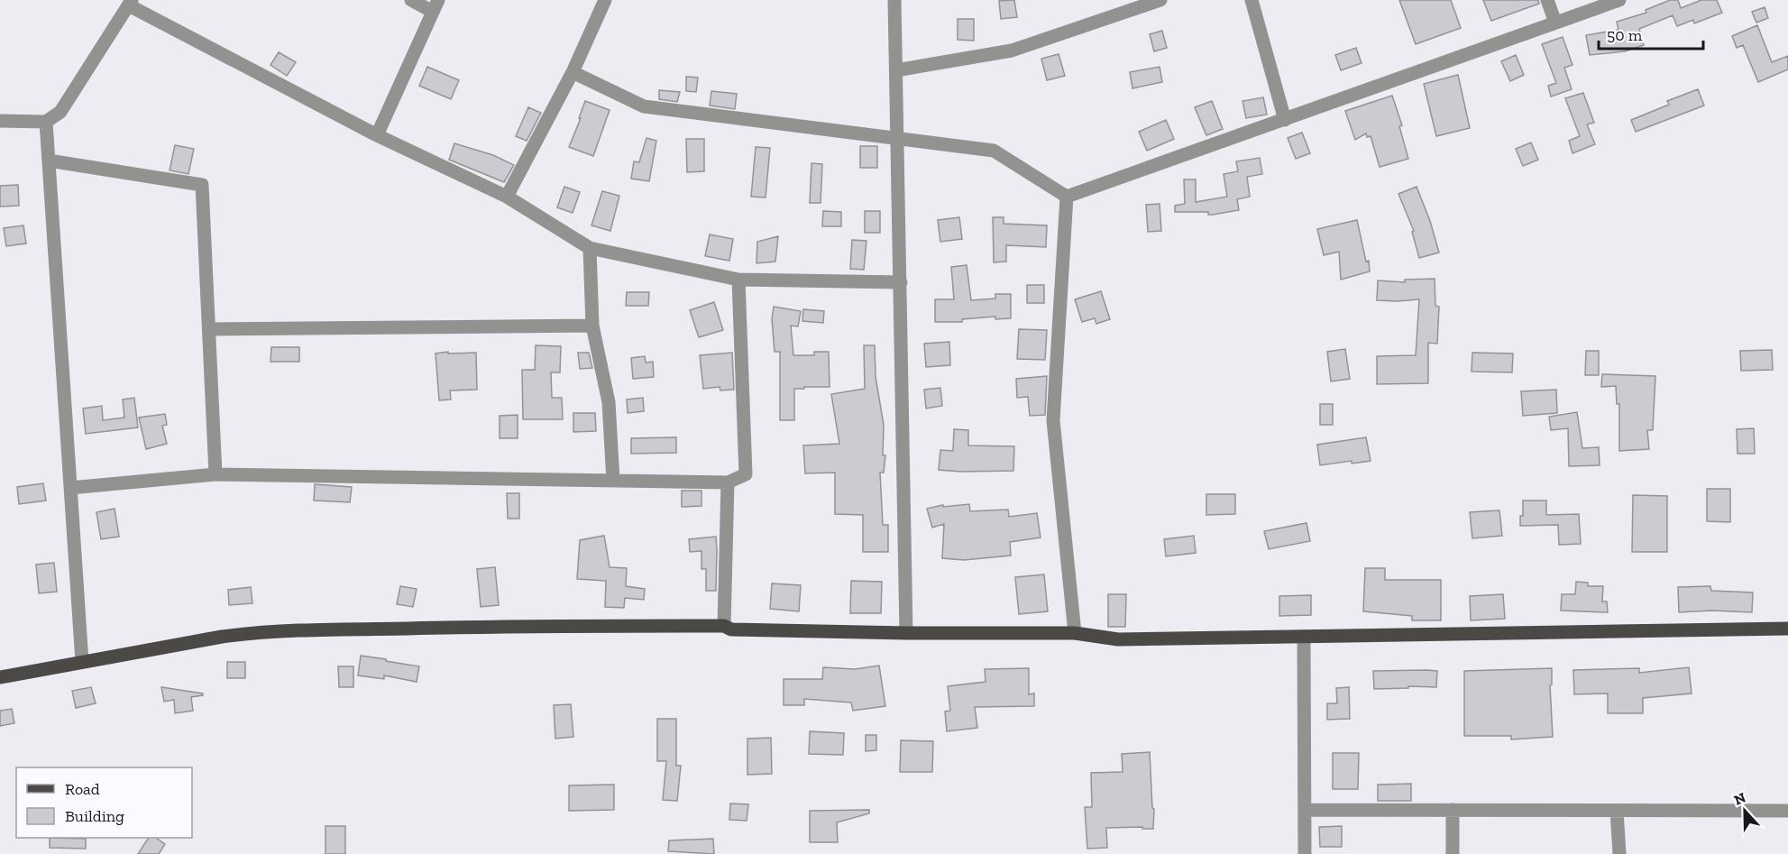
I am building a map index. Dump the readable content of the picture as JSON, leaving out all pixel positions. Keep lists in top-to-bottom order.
{
  "legend": ["Road", "Building"],
  "scale_bar": "50 m",
  "north": "top"
}
